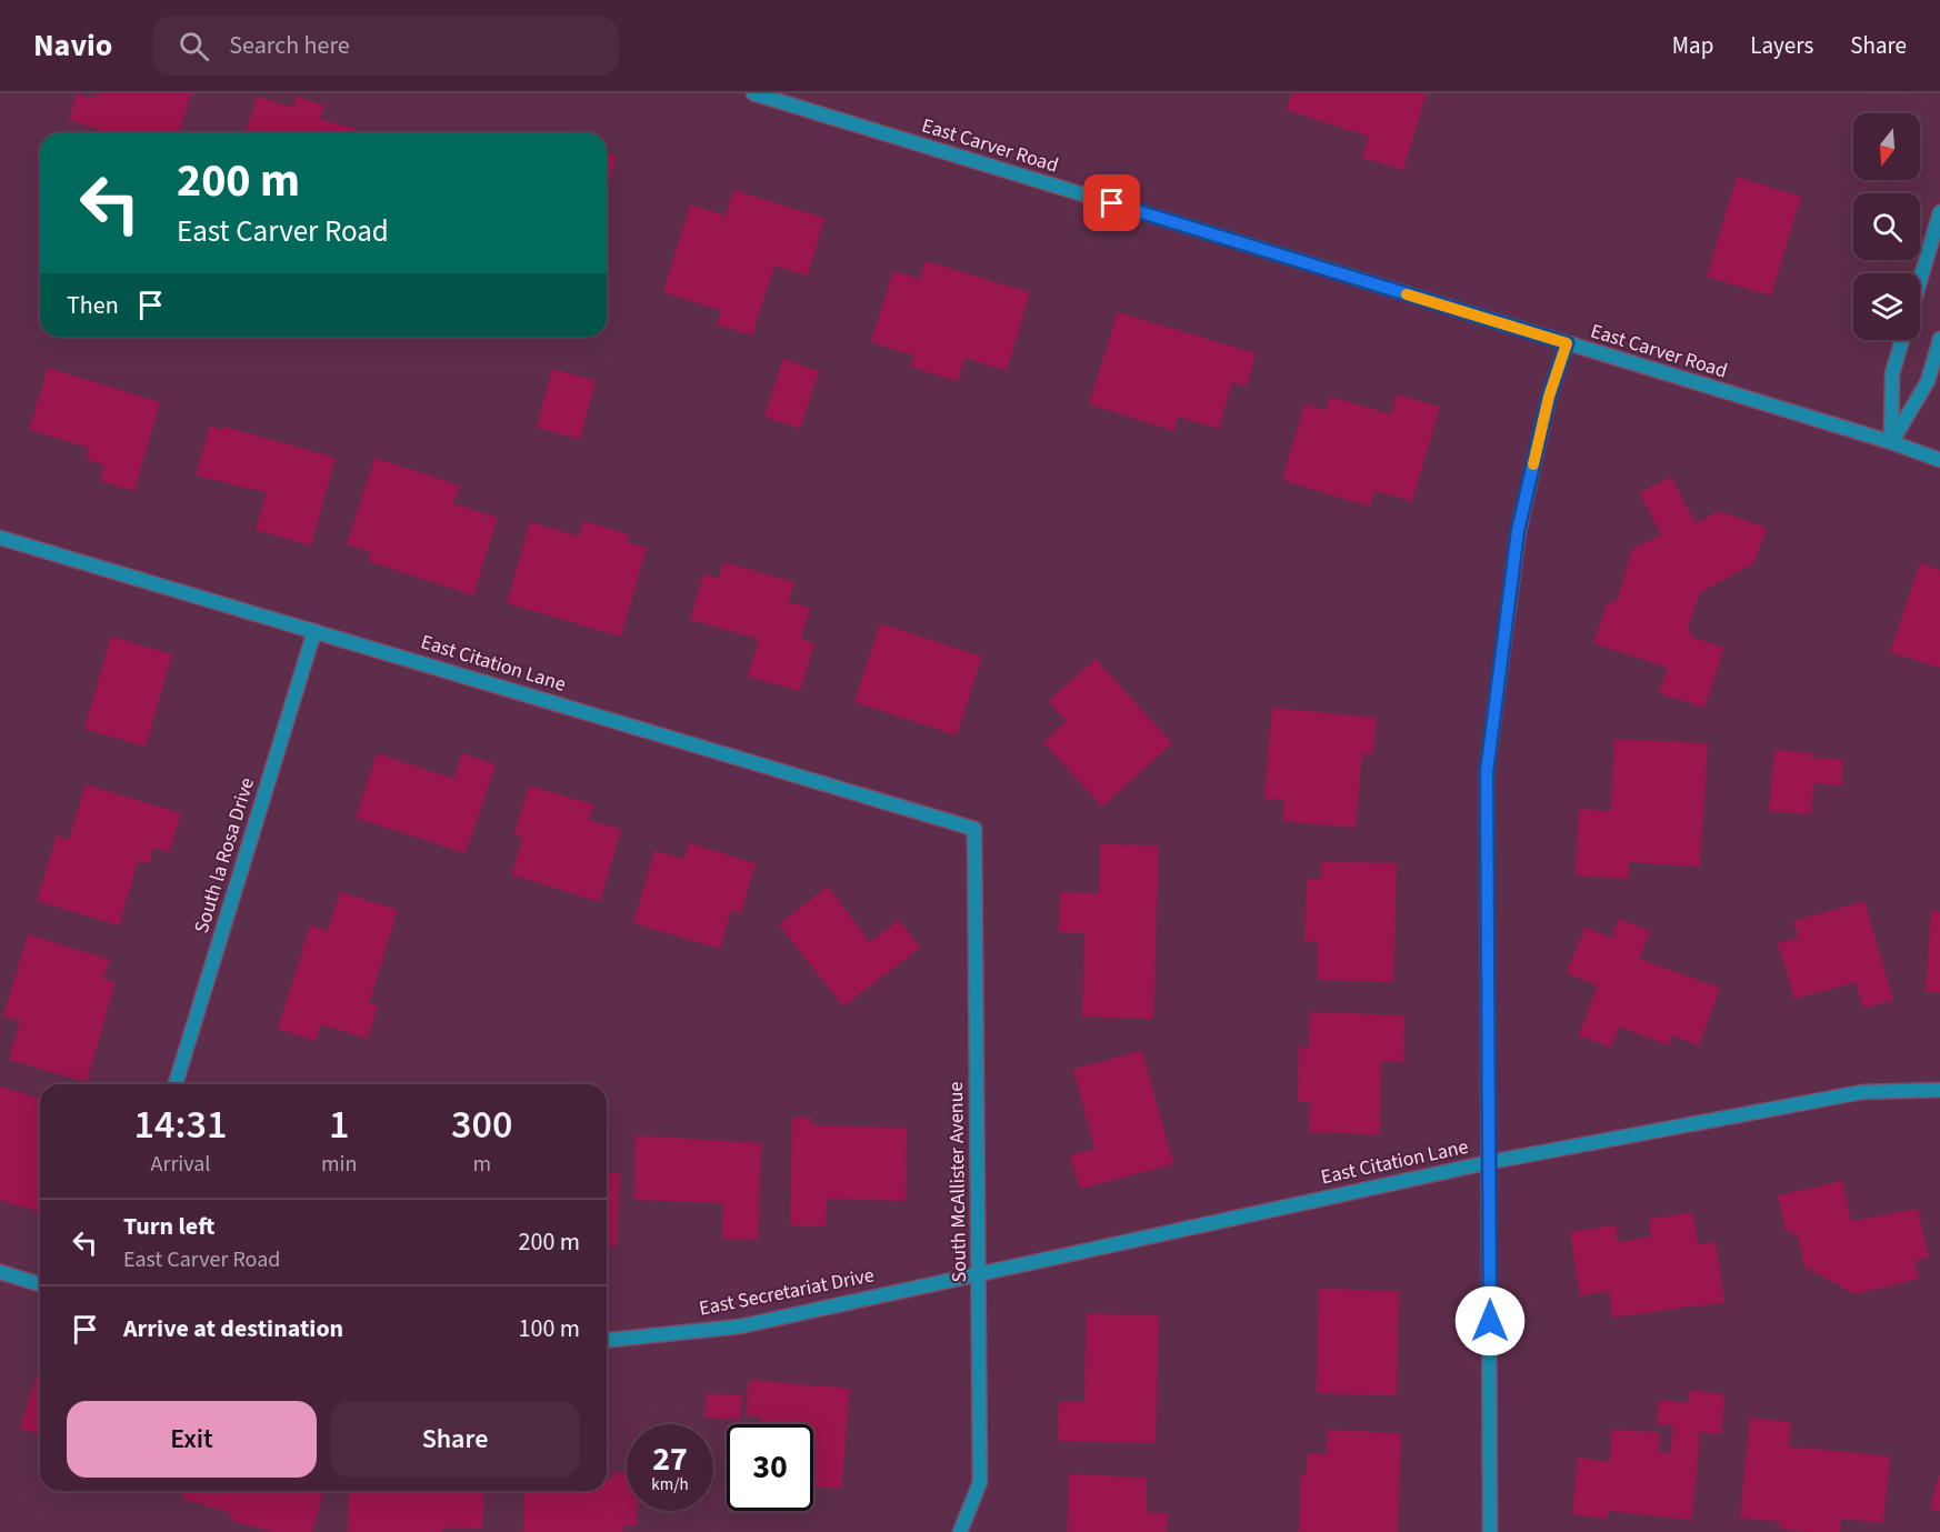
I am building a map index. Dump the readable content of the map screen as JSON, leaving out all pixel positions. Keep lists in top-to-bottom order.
{
  "streets": {
    "street": [
      "East Carver Road",
      "East Citation Lane",
      "South la Rosa Drive",
      "South McAllister Avenue",
      "East Secretariat Drive"
    ]
  },
  "crossings": [
    ["East Citation Lane", "South la Rosa Drive"],
    ["East Citation Lane", "South McAllister Avenue"],
    ["East Citation Lane", "East Secretariat Drive"],
    ["South McAllister Avenue", "East Secretariat Drive"]
  ],
  "north": "bottom",
  "page": {
    "header": "Navio",
    "search": "Search here",
    "nav": ["Map", "Layers", "Share"],
    "turn": ["200 m", "East Carver Road"],
    "then": "Then",
    "eta": [
      "14:31",
      "Arrival",
      "1",
      "min",
      "300",
      "m"
    ],
    "list": [
      {
        "name": "Turn left",
        "note": "East Carver Road",
        "value": "200 m"
      },
      {
        "name": "Arrive at destination",
        "value": "100 m"
      }
    ],
    "buttons": ["Exit", "Share"],
    "speed": "27 km/h",
    "limit": "30"
  }
}
